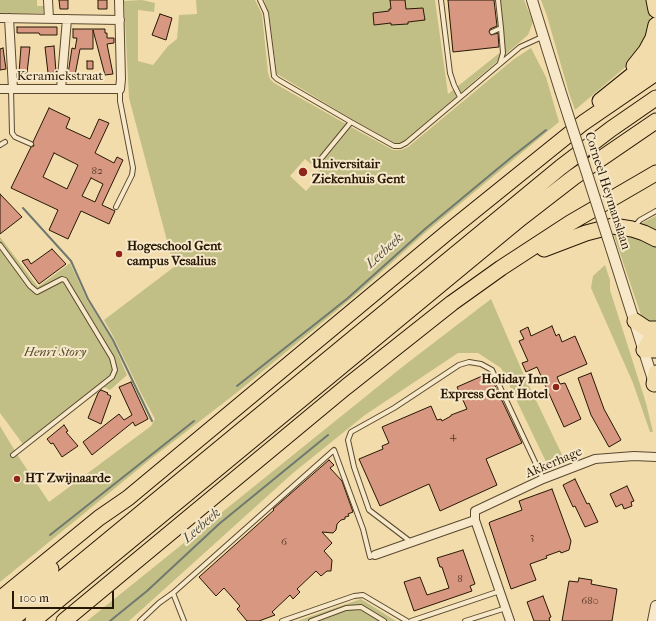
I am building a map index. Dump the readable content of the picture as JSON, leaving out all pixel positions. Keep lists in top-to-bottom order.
{
  "streets": {
    "street": ["Keramiekstraat", "Corneel Heymanslaan", "Akkerhage"]
  },
  "water": ["Leebeek"],
  "parks": ["Henri Story"],
  "places": [
    "Universitair Ziekenhuis Gent",
    "Hogeschool Gent campus Vesalius",
    "Holiday Inn Express Gent Hotel",
    "HT Zwijnaarde"
  ],
  "house_numbers": [
    "82",
    "4",
    "3",
    "6",
    "8",
    "680"
  ],
  "scale_bar": "100 m"
}
